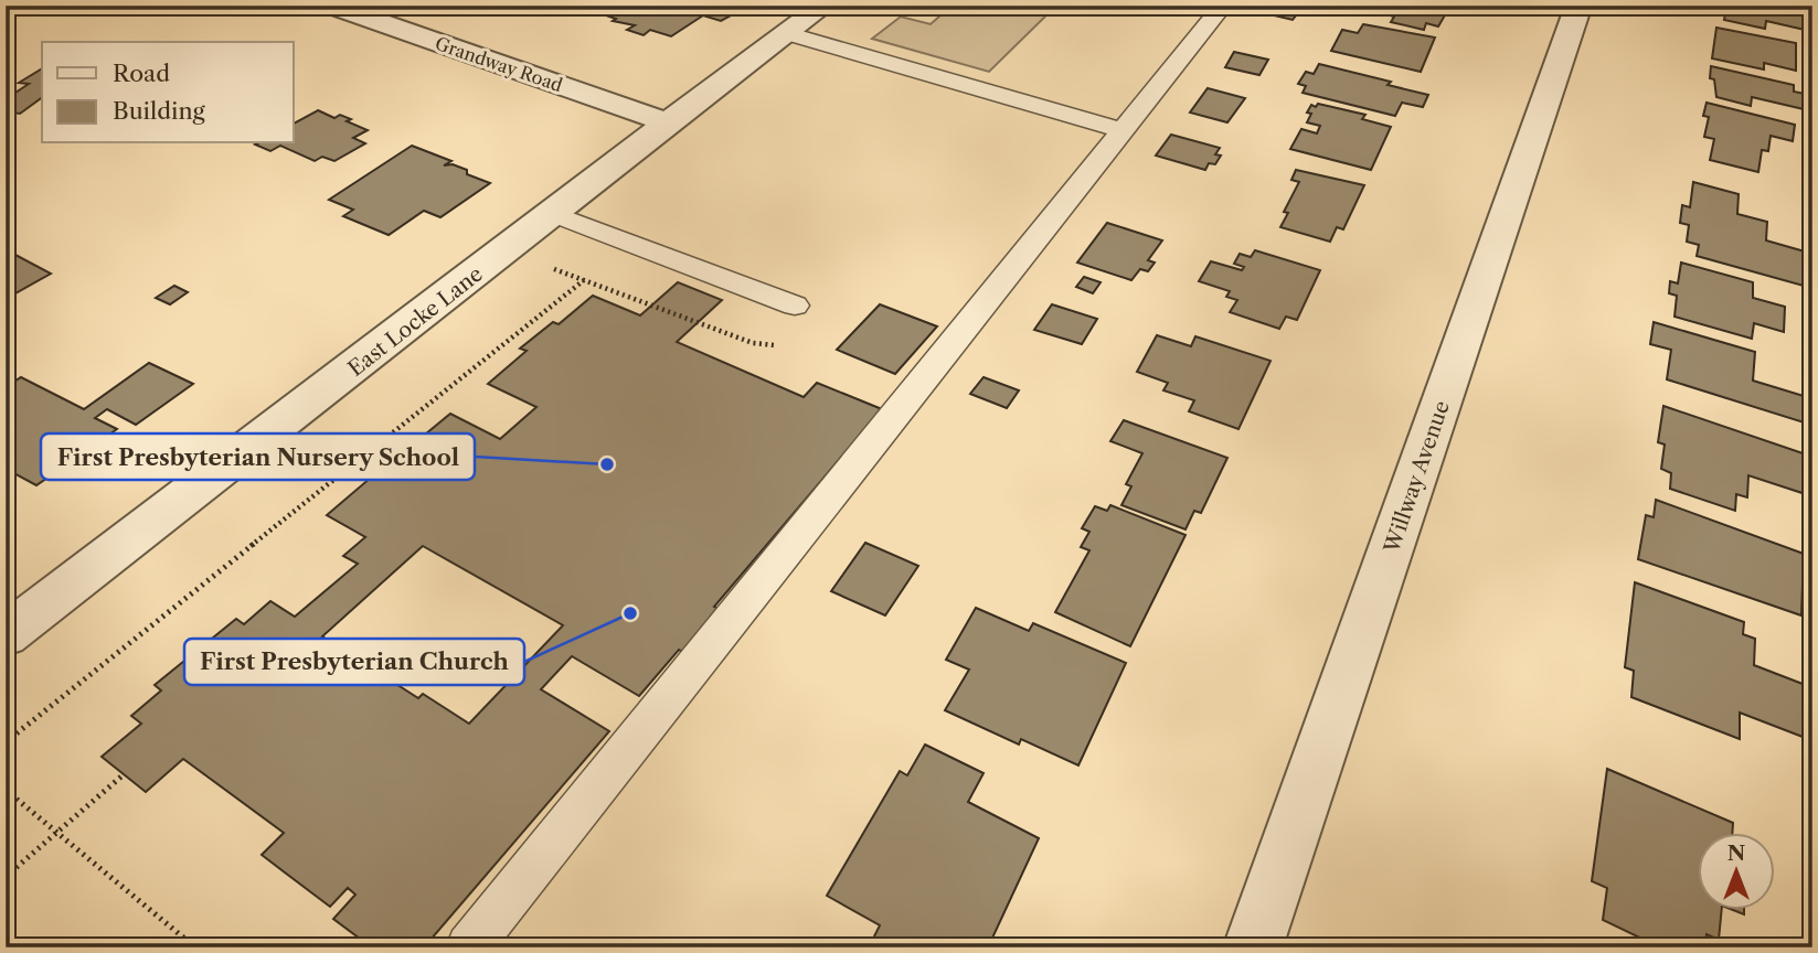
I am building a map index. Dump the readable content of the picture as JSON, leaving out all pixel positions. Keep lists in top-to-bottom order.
{
  "streets": {
    "street": ["Grandway Road", "East Locke Lane", "Willway Avenue"]
  },
  "crossings": [
    ["Grandway Road", "East Locke Lane"]
  ],
  "places": ["First Presbyterian Nursery School", "First Presbyterian Church"],
  "legend": ["Road", "Building"],
  "north": "top"
}
